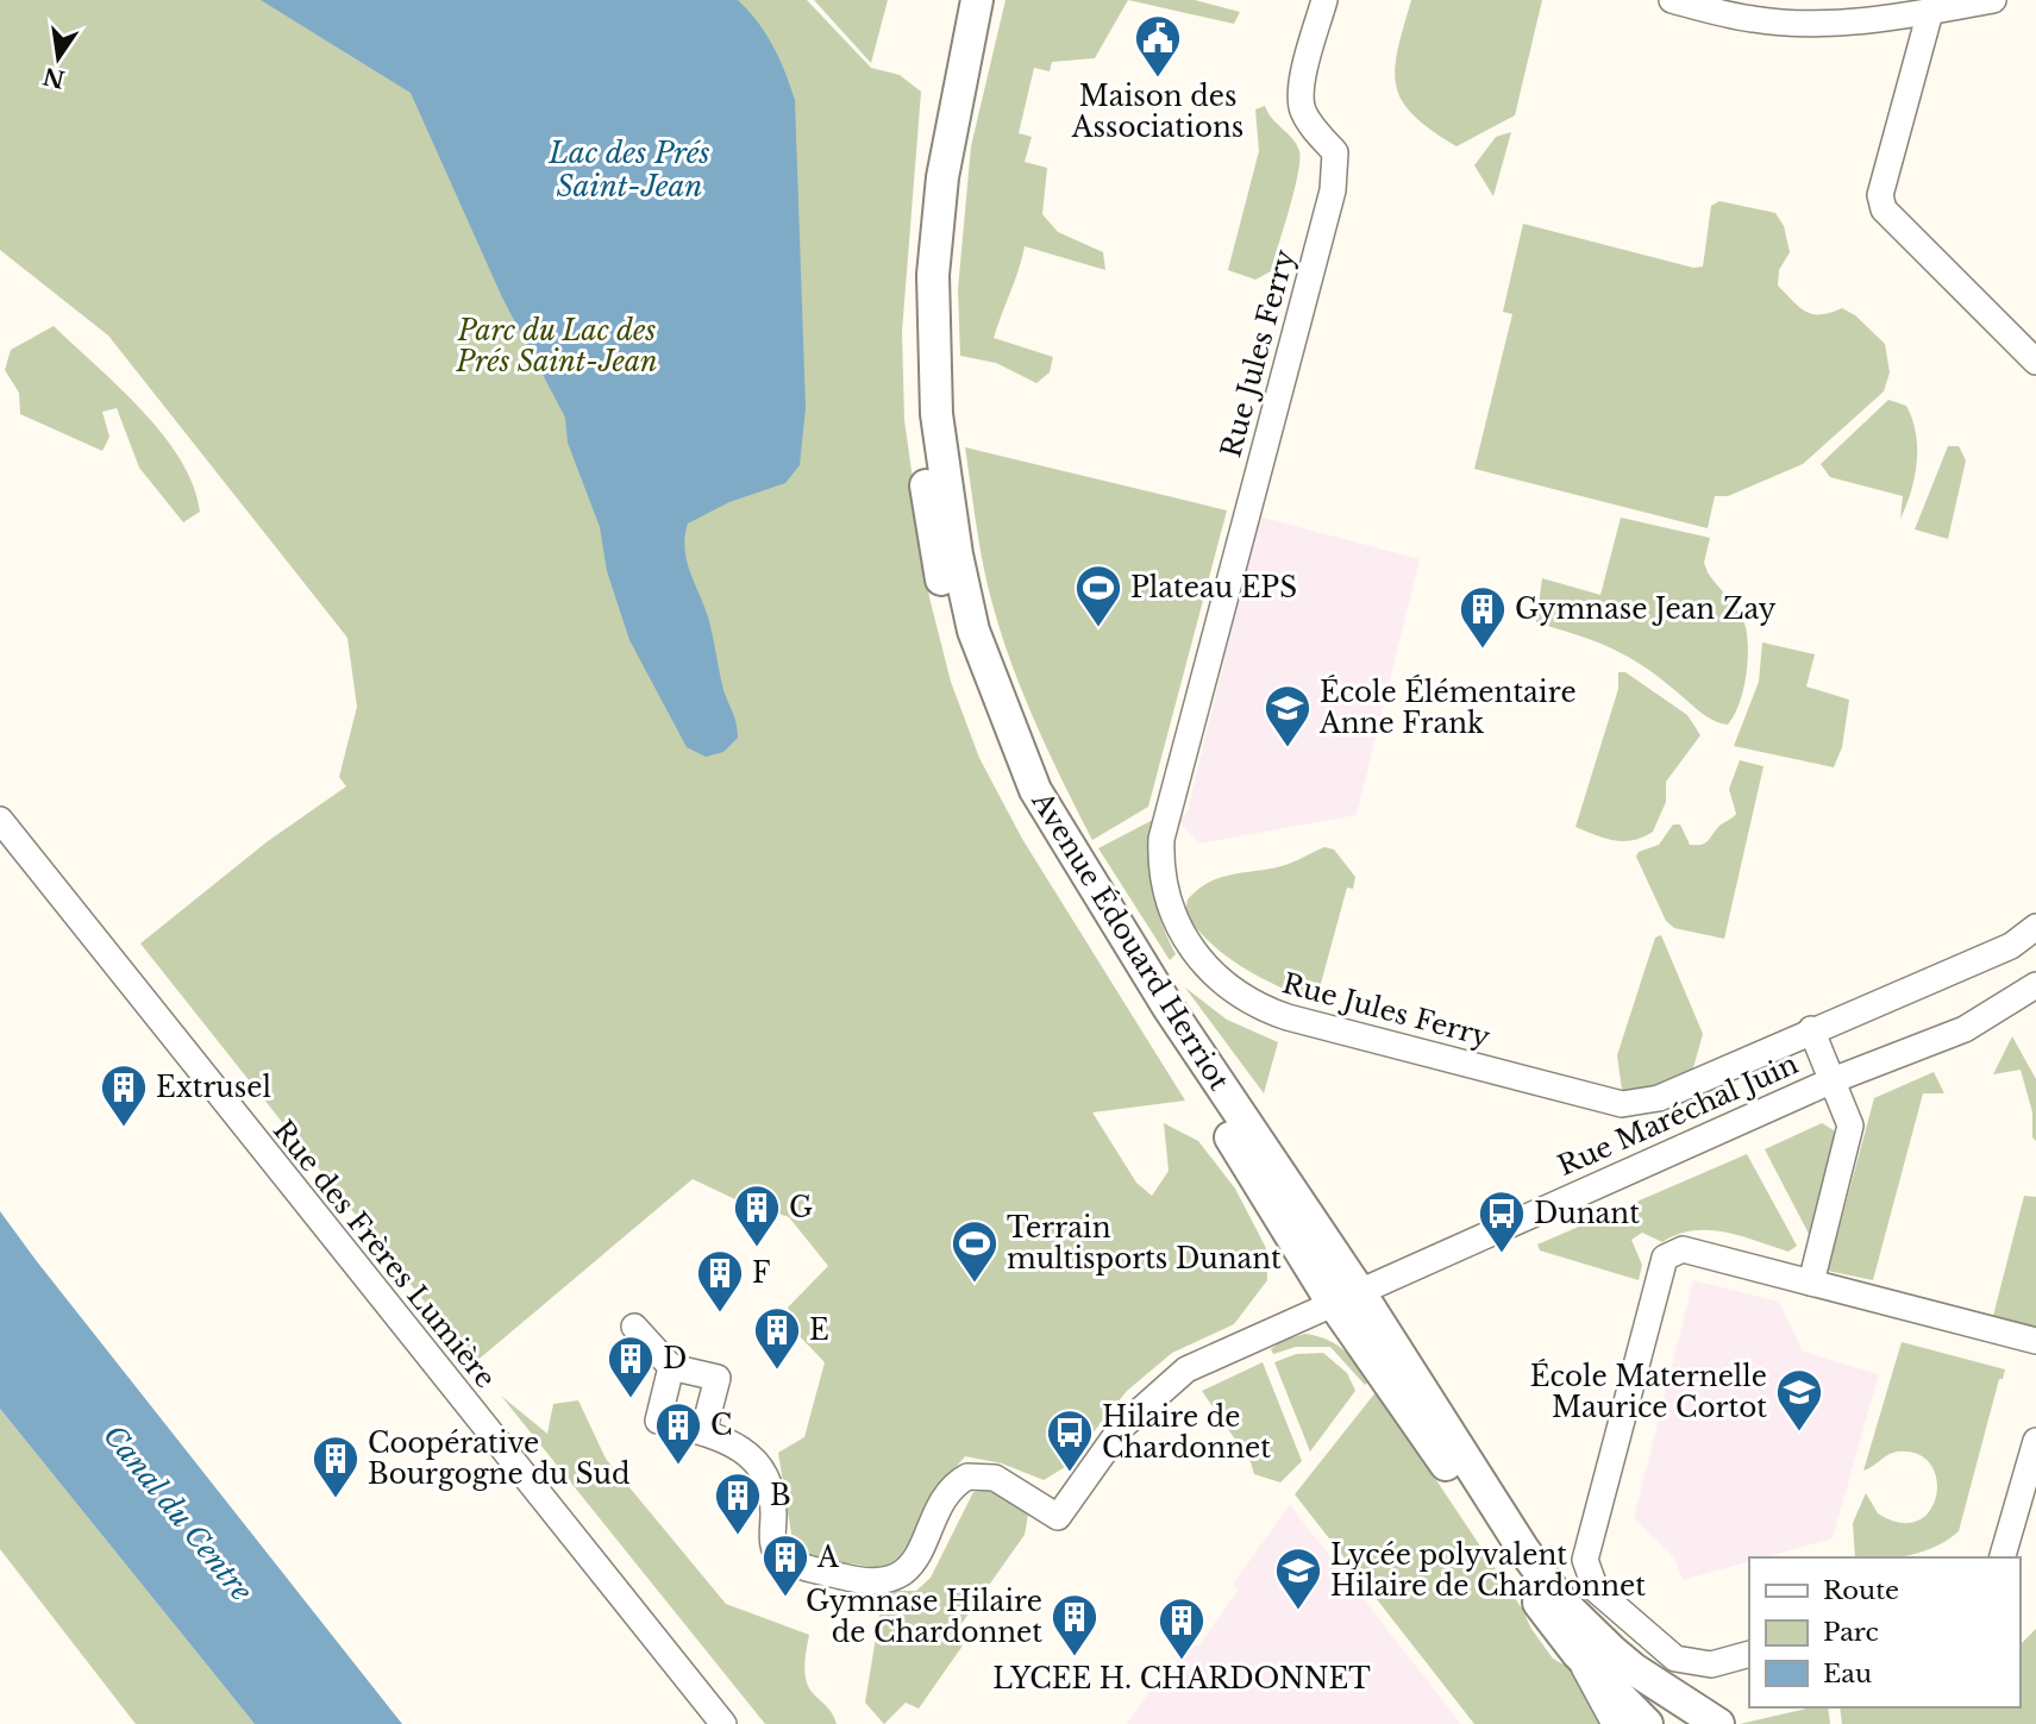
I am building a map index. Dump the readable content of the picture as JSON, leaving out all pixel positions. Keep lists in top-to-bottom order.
{
  "streets": {
    "main road": ["Avenue Édouard Herriot"],
    "street": ["Rue Jules Ferry", "Rue Maréchal Juin", "Rue des Frères Lumière"]
  },
  "crossings": [
    ["Avenue Édouard Herriot", "Rue Maréchal Juin"]
  ],
  "water": ["Lac des Prés Saint-Jean", "Canal du Centre"],
  "parks": ["Parc du Lac des Prés Saint-Jean"],
  "places": {
    "public building": ["Maison des Associations"],
    "sports": ["Plateau EPS", "Terrain multisports Dunant"],
    "building": [
      "Gymnase Jean Zay",
      "Extrusel",
      "G",
      "F",
      "E",
      "D",
      "C",
      "Coopérative Bourgogne du Sud",
      "B",
      "A",
      "Gymnase Hilaire de Chardonnet",
      "LYCEE H. CHARDONNET"
    ],
    "school or university": ["École Élémentaire Anne Frank", "École Maternelle Maurice Cortot", "Lycée polyvalent Hilaire de Chardonnet"],
    "bus stop": ["Dunant", "Hilaire de Chardonnet"]
  },
  "legend": ["Route", "Parc", "Eau"],
  "north": "bottom"
}
